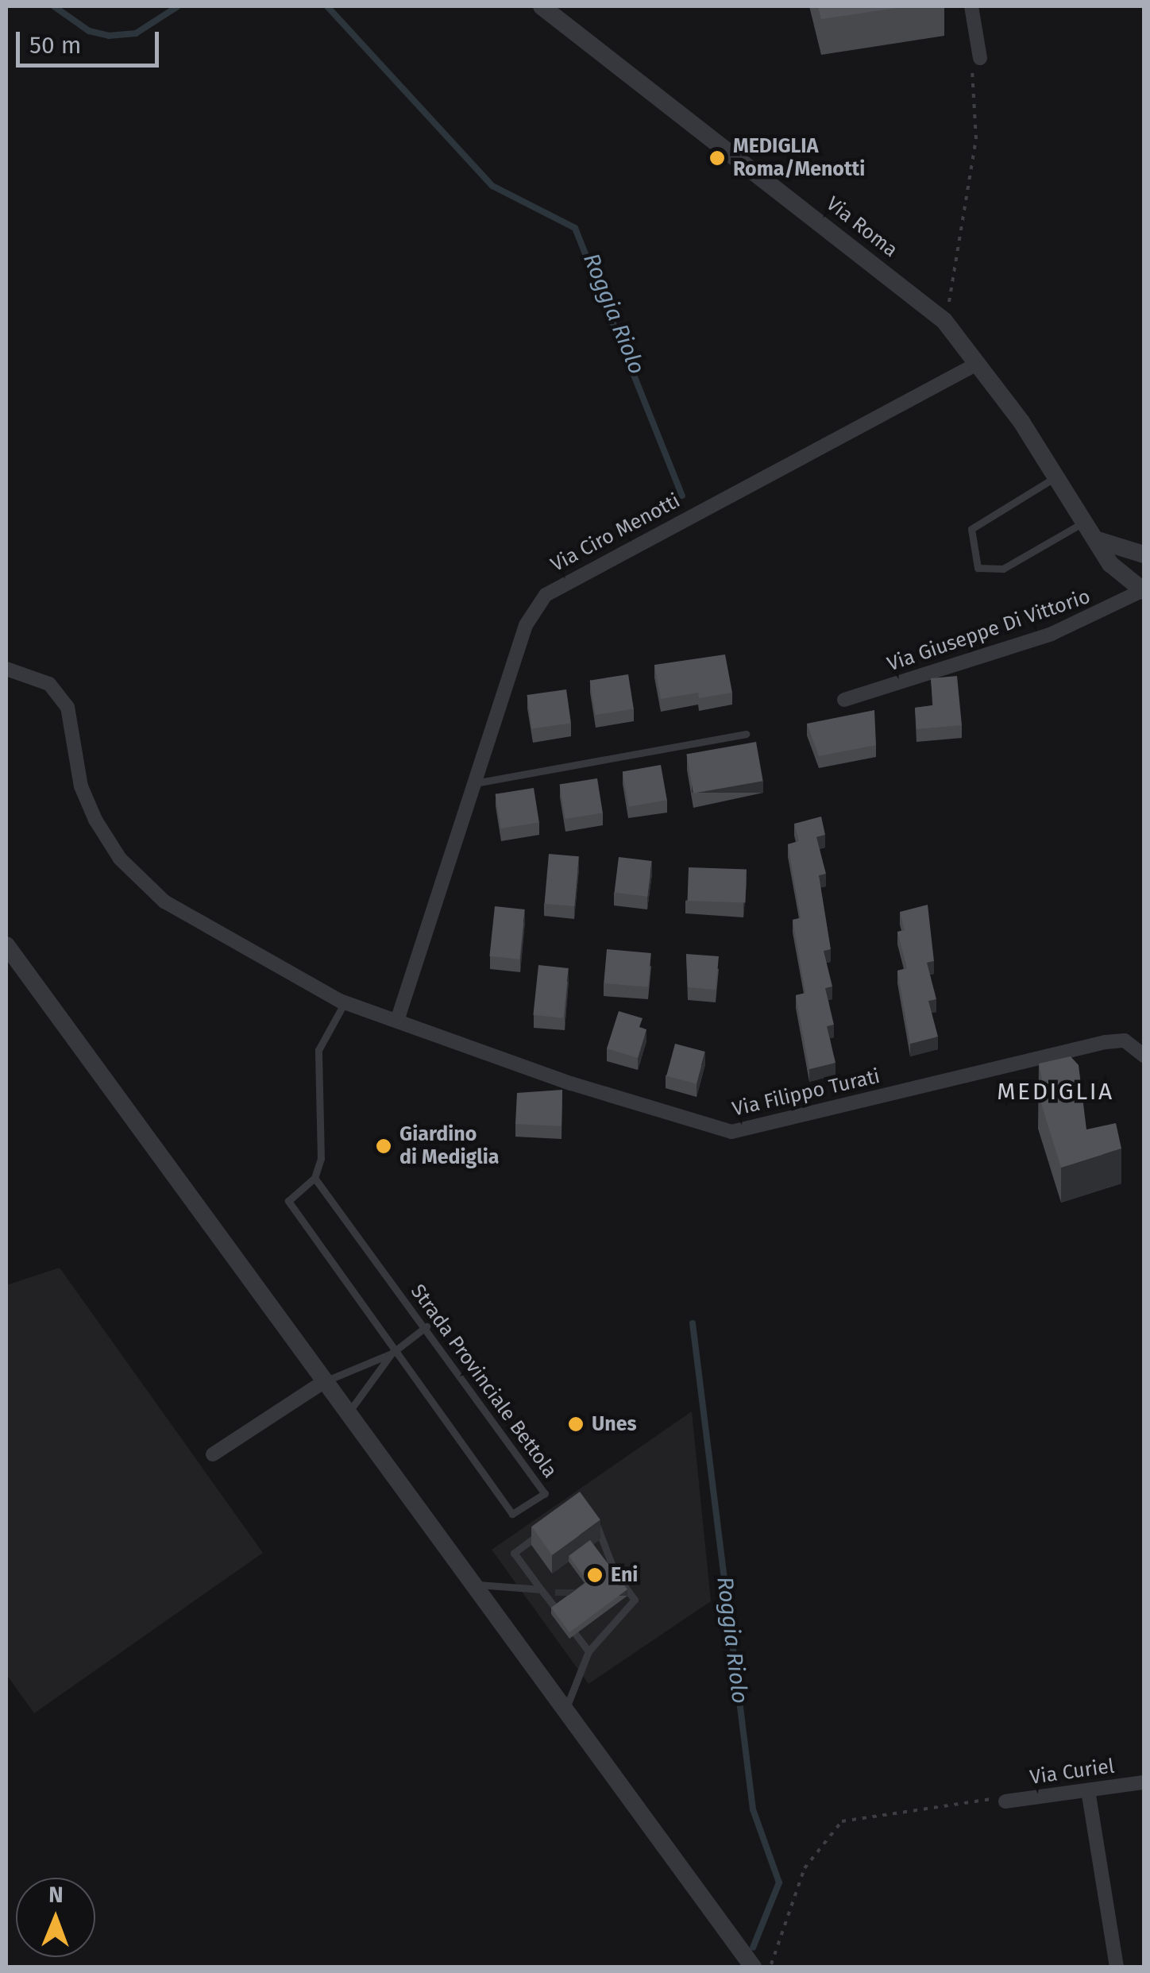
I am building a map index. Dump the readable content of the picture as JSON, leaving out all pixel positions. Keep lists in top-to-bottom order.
{
  "streets": {
    "street": [
      "Via Roma",
      "Via Ciro Menotti",
      "Via Giuseppe Di Vittorio",
      "Via Filippo Turati",
      "Via Curiel"
    ],
    "lane": ["Strada Provinciale Bettola"]
  },
  "crossings": [
    ["Via Roma", "Via Ciro Menotti"],
    ["Via Roma", "Via Giuseppe Di Vittorio"],
    ["Via Ciro Menotti", "Via Filippo Turati"]
  ],
  "districts": ["MEDIGLIA"],
  "water": ["Roggia Riolo"],
  "places": [
    "MEDIGLIA Roma/Menotti",
    "Giardino di Mediglia",
    "Unes",
    "Eni"
  ],
  "scale_bar": "50 m",
  "north": "top"
}
